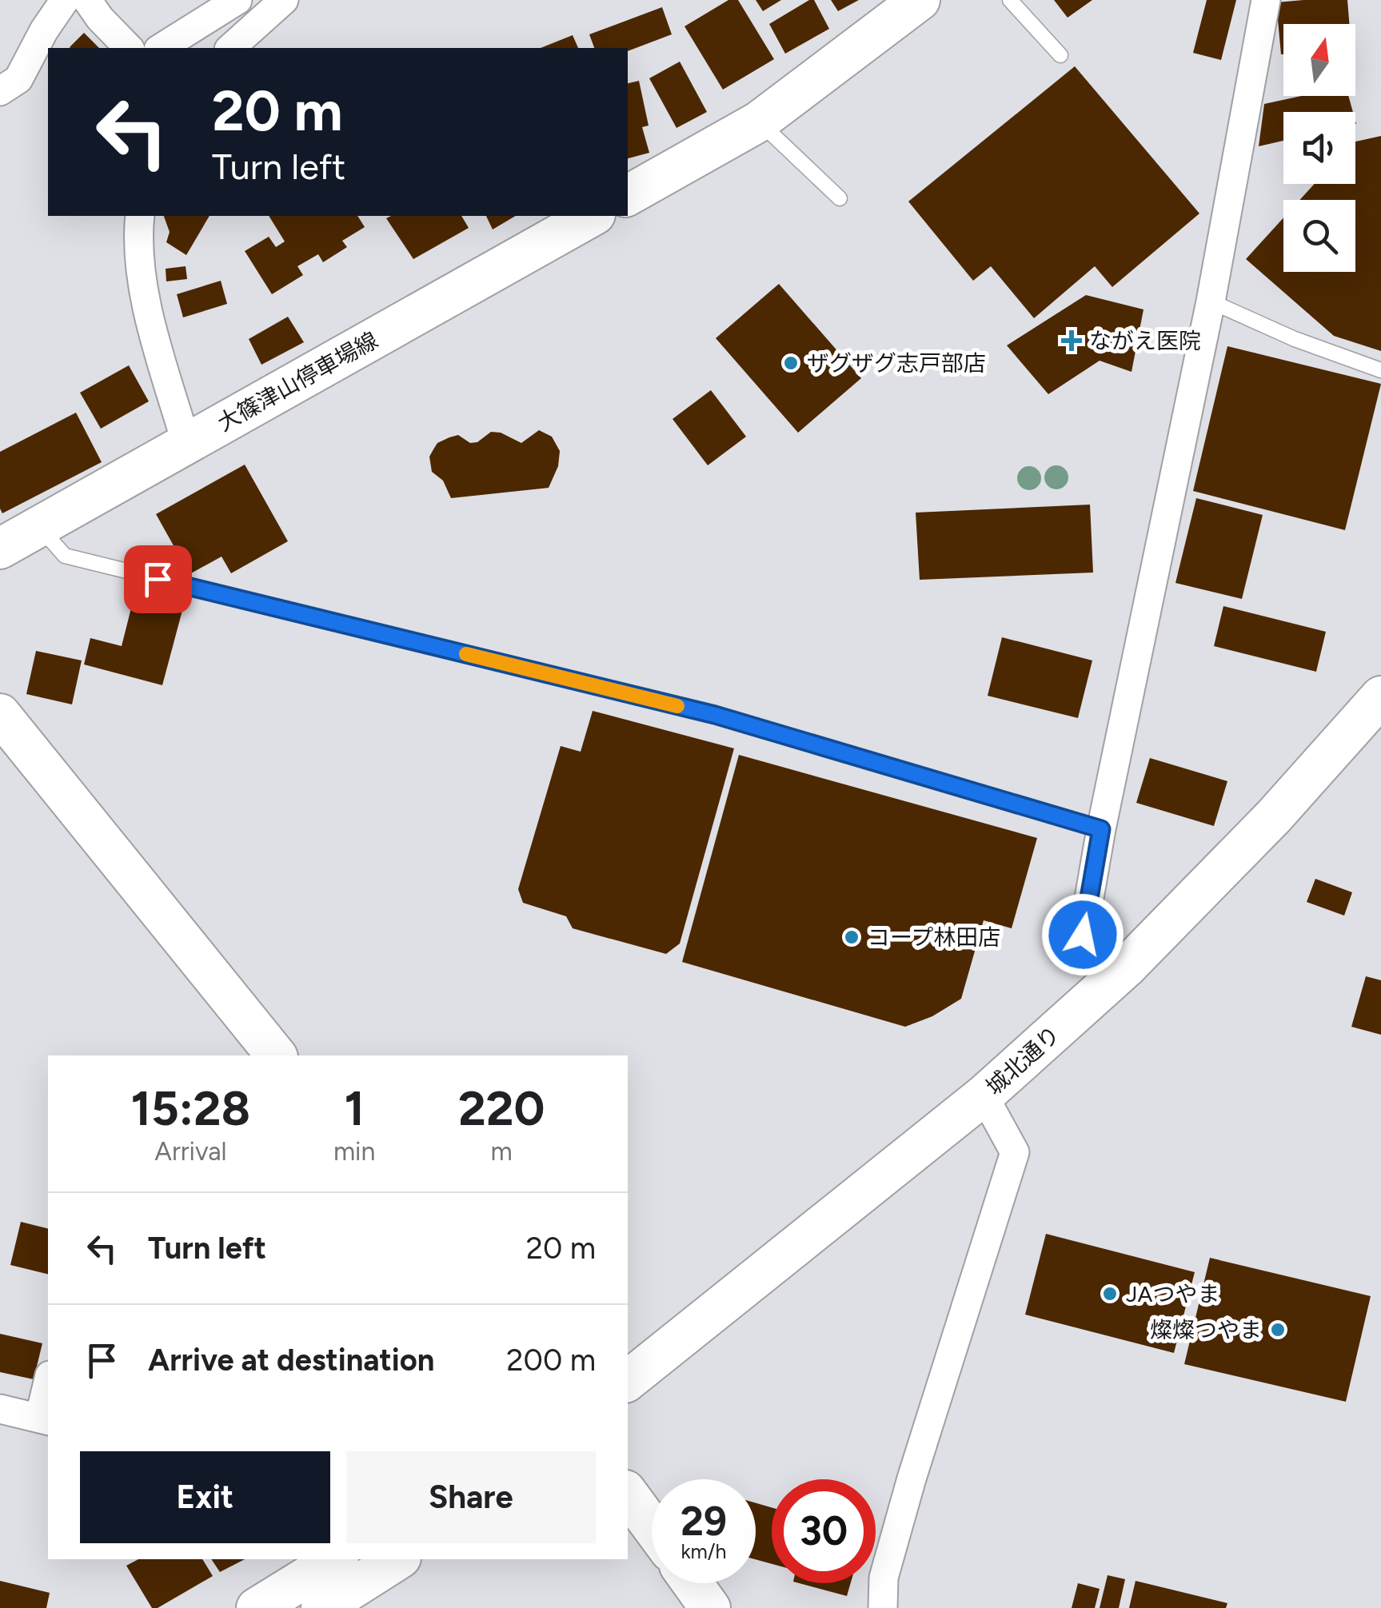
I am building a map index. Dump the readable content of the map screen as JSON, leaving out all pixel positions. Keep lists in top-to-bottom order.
{
  "streets": {
    "street": ["大篠津山停車場線", "城北通り"]
  },
  "places": {
    "health": ["ながえ医院"],
    "other": [
      "ザグザグ志戸部店",
      "コープ林田店",
      "JAつやま",
      "燦燦つやま"
    ]
  },
  "north": "top",
  "page": {
    "turn": ["20 m", "Turn left"],
    "eta": [
      "15:28",
      "Arrival",
      "1",
      "min",
      "220",
      "m"
    ],
    "list": [
      {
        "name": "Turn left",
        "value": "20 m"
      },
      {
        "name": "Arrive at destination",
        "value": "200 m"
      }
    ],
    "buttons": ["Exit", "Share"],
    "speed": "29 km/h",
    "limit": "30"
  }
}
